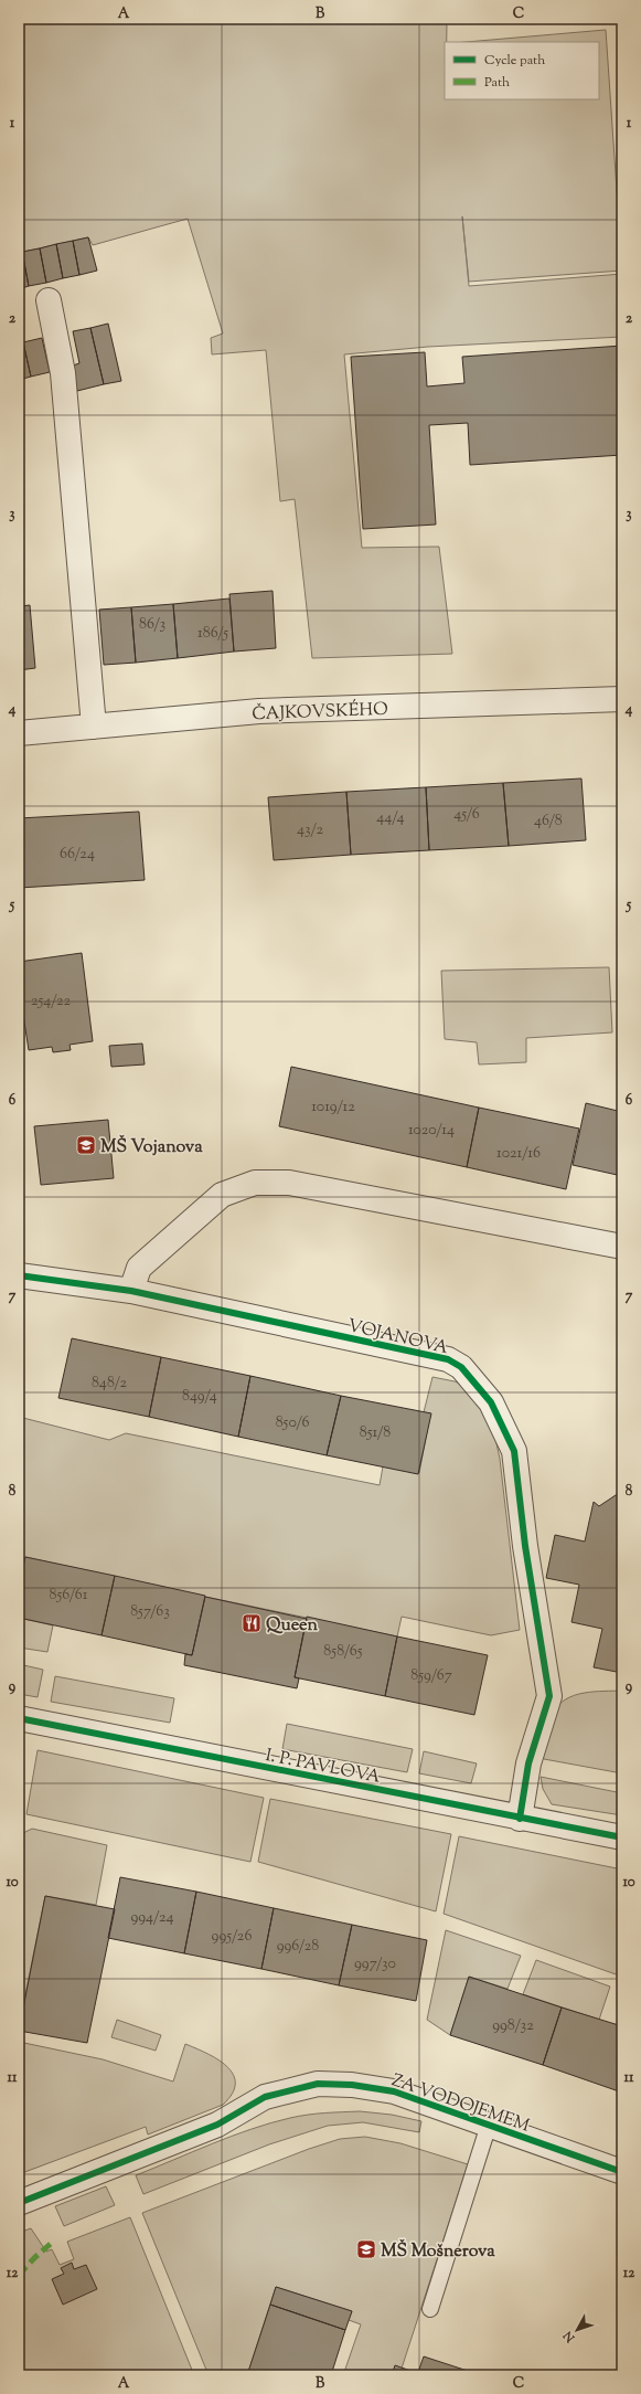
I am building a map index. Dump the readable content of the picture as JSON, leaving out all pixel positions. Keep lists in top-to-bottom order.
{
  "streets": {
    "street": [
      "ČAJKOVSKÉHO",
      "VOJANOVA",
      "I. P. PAVLOVA",
      "ZA VODOJEMEM"
    ]
  },
  "crossings": [
    ["VOJANOVA", "I. P. PAVLOVA"]
  ],
  "places": {
    "school or university": ["MŠ Vojanova", "MŠ Mošnerova"],
    "restaurant": ["Queen"]
  },
  "house_numbers": [
    "86/3",
    "186/5",
    "45/6",
    "44/4",
    "46/8",
    "43/2",
    "66/24",
    "254/22",
    "1019/12",
    "1020/14",
    "1021/16",
    "848/2",
    "849/4",
    "850/6",
    "851/8",
    "856/61",
    "857/63",
    "858/65",
    "859/67",
    "994/24",
    "995/26",
    "996/28",
    "997/30",
    "998/32"
  ],
  "legend": ["Cycle path", "Path"],
  "north": "bottom left",
  "grid": {
    "columns": ["A", "B", "C"],
    "rows": [
      "1",
      "2",
      "3",
      "4",
      "5",
      "6",
      "7",
      "8",
      "9",
      "10",
      "11",
      "12"
    ]
  }
}
